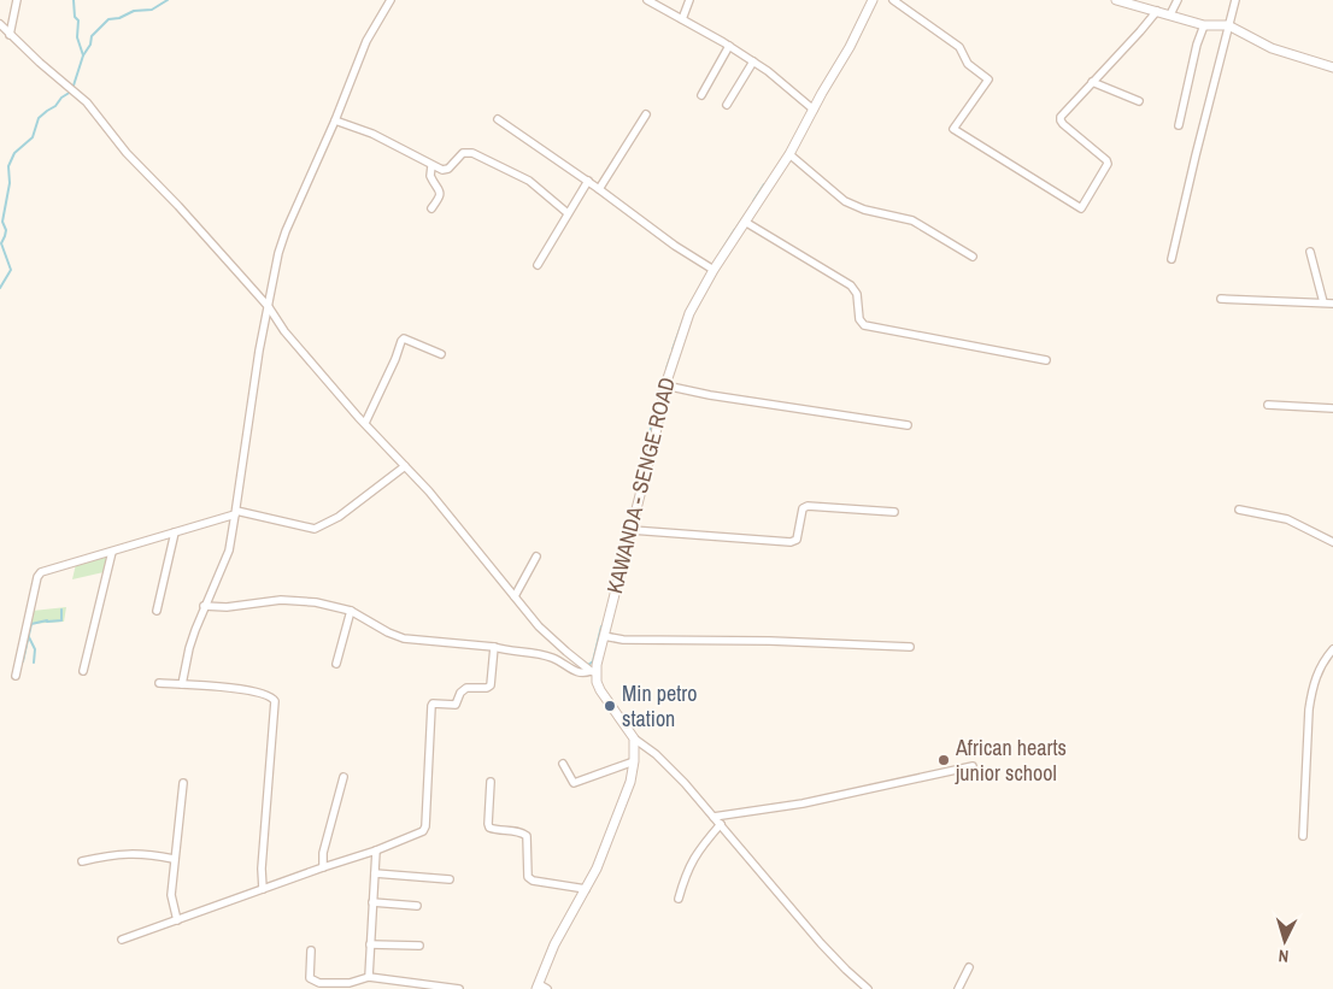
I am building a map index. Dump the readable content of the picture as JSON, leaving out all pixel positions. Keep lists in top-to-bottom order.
{
  "streets": {
    "street": ["KAWANDA - SENGE ROAD"]
  },
  "places": ["Min petro station", "African hearts junior school"],
  "north": "bottom"
}
